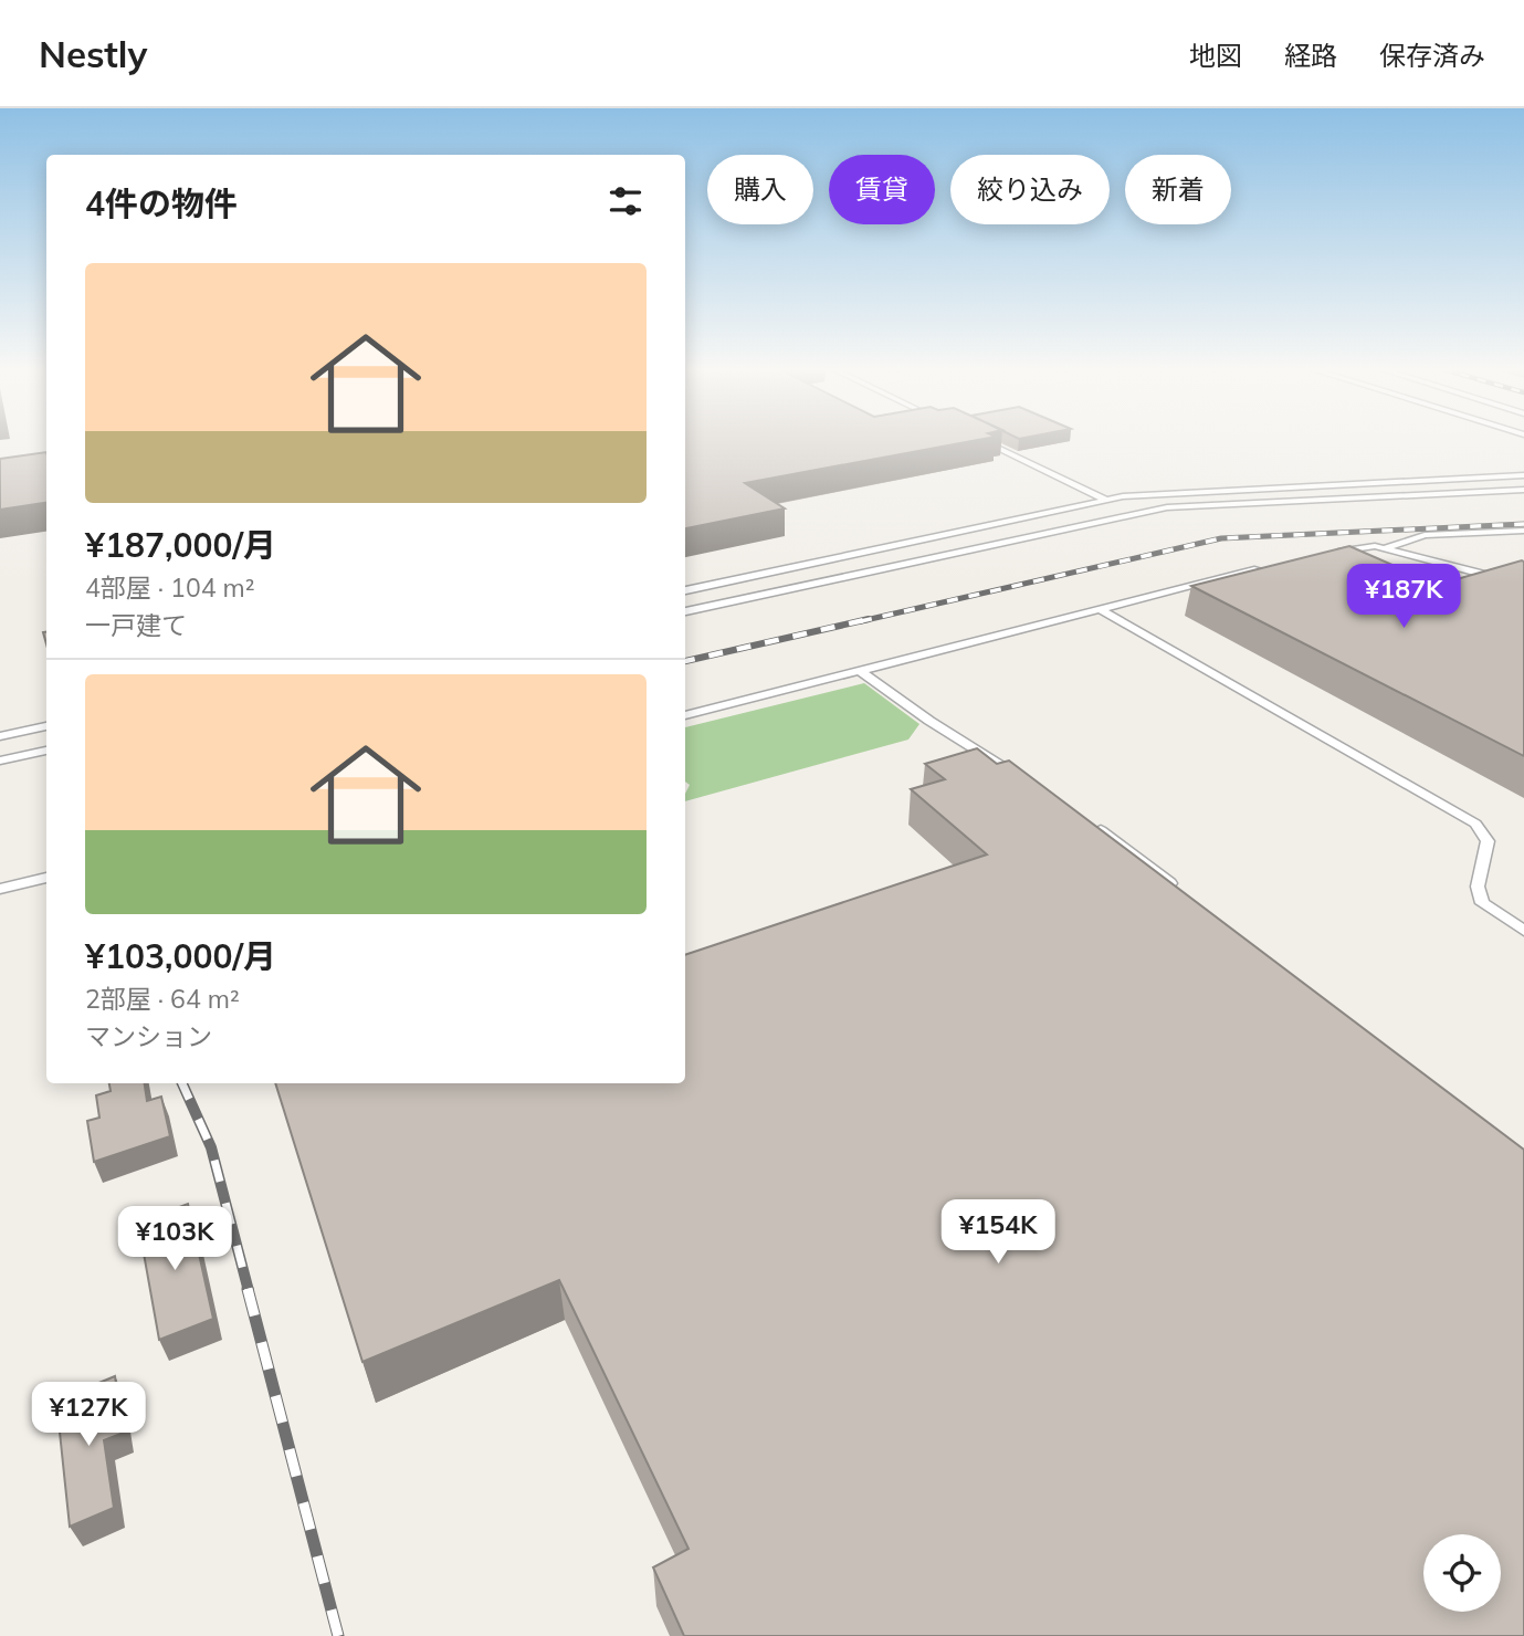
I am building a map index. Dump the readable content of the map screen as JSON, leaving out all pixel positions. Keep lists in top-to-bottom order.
{
  "page": {
    "header": "Nestly",
    "nav": ["地図", "経路", "保存済み"],
    "chip": [
      "購入",
      "賃貸",
      "絞り込み",
      "新着"
    ],
    "heading": "4件の物件",
    "list": [
      {
        "name": "¥187,000/月",
        "note": "4部屋 · 104 m² · 一戸建て"
      },
      {
        "name": "¥103,000/月",
        "note": "2部屋 · 64 m² · マンション"
      }
    ],
    "price": [
      "¥187K",
      "¥154K",
      "¥103K",
      "¥127K"
    ]
  }
}
